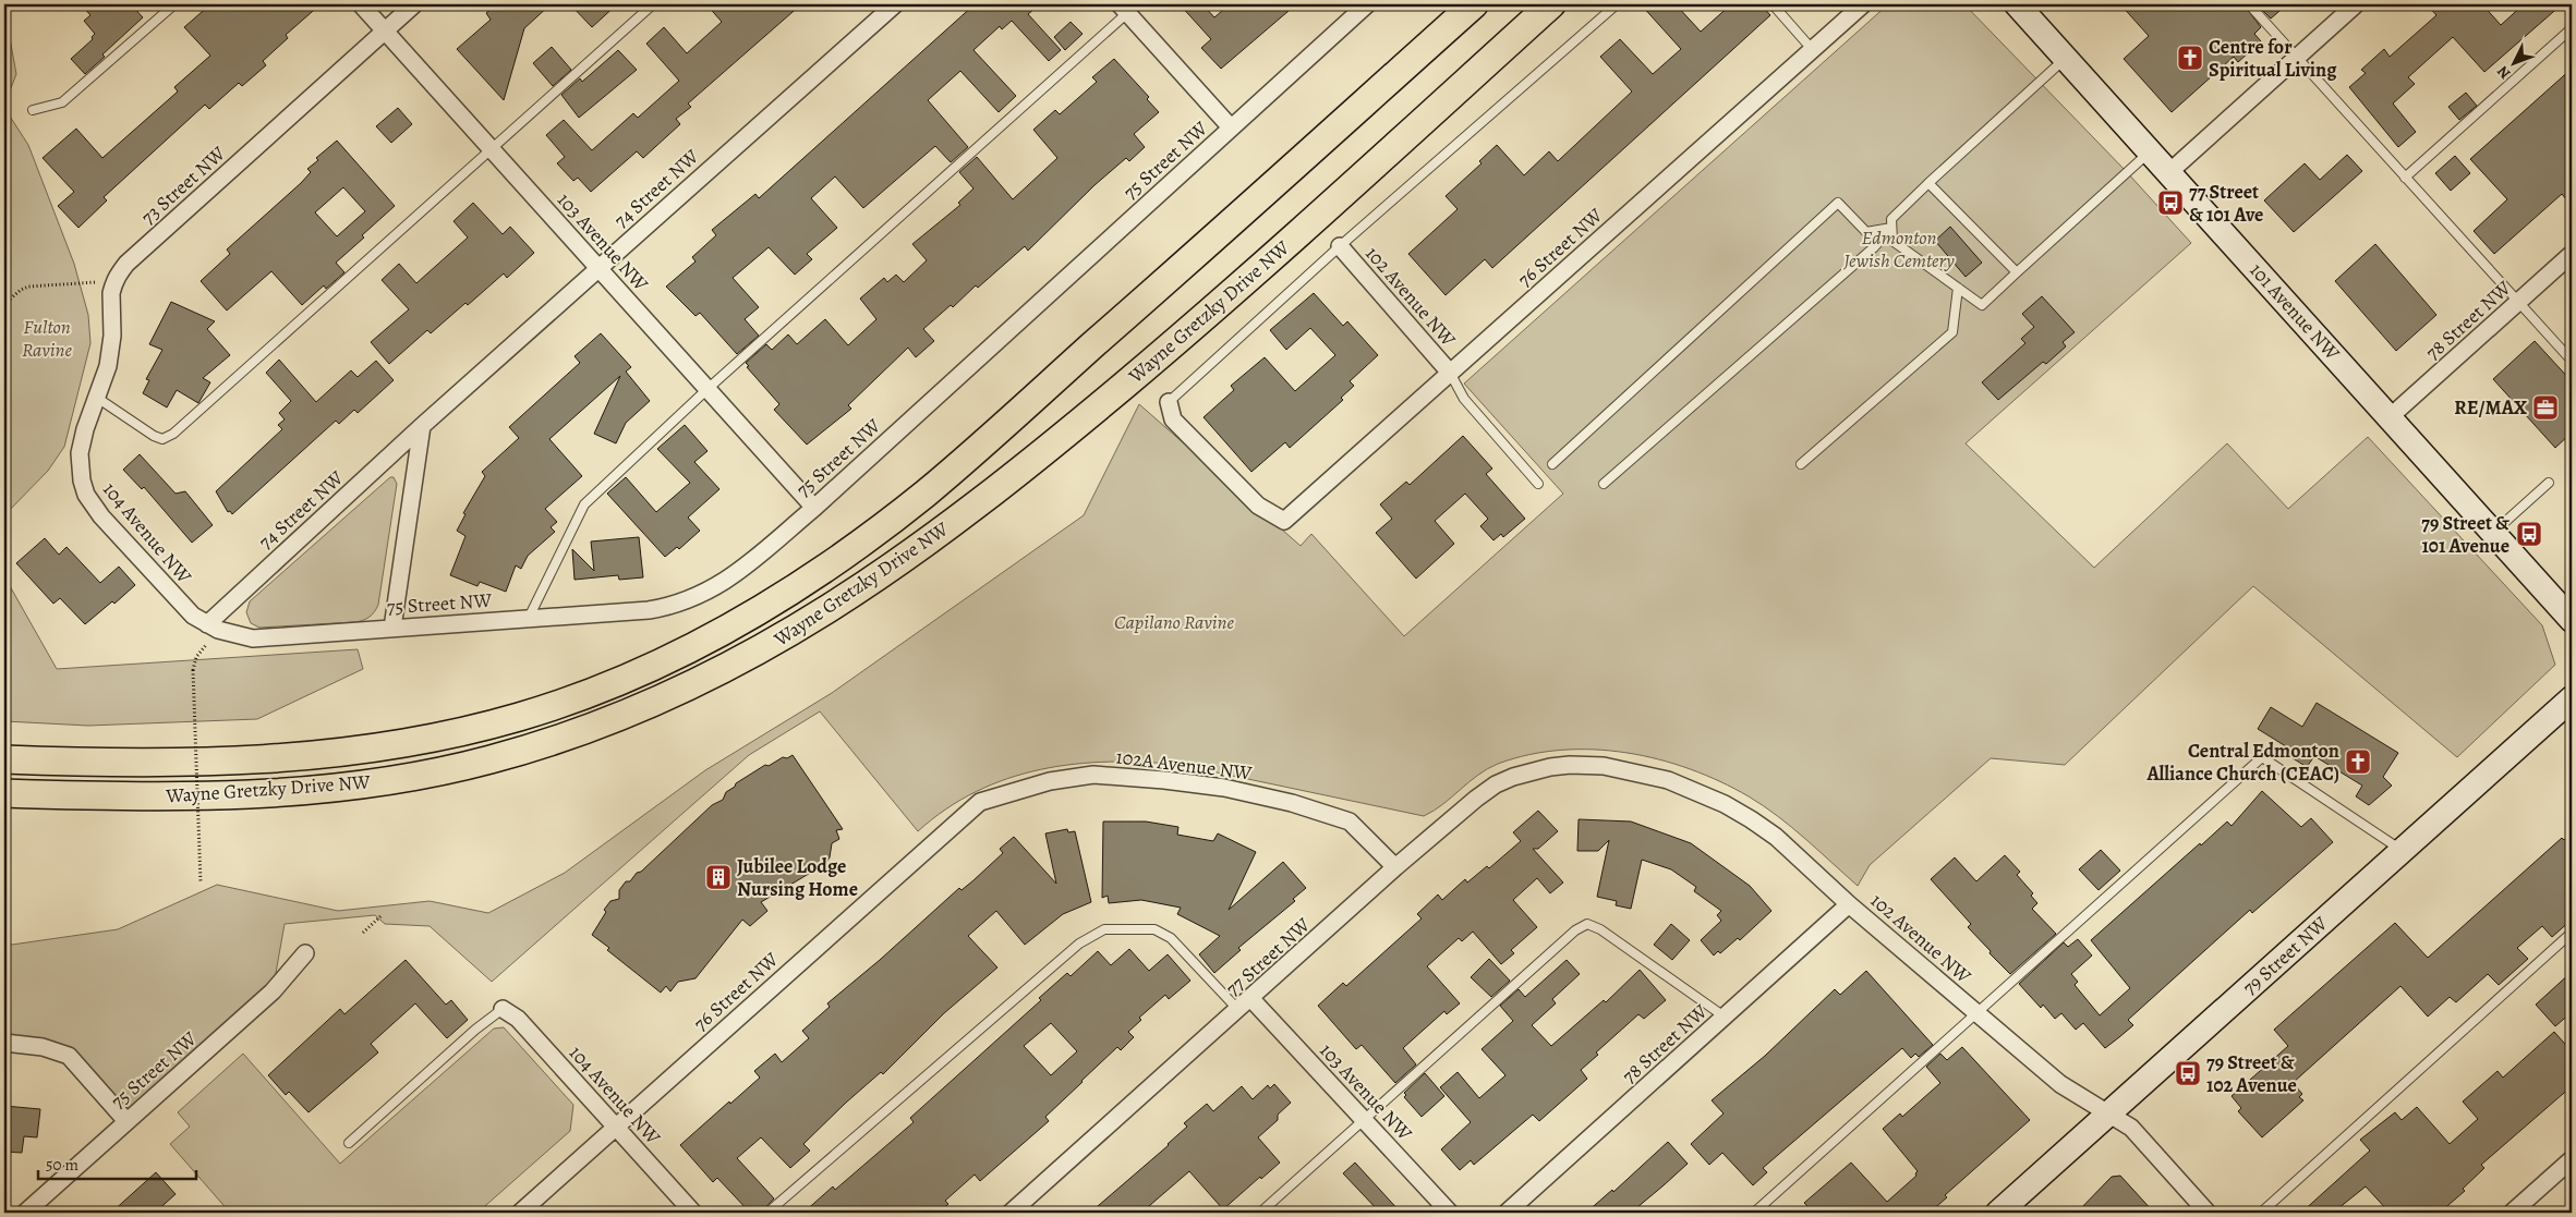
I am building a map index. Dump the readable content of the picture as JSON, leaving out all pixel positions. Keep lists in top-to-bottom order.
{
  "streets": {
    "main road": ["Wayne Gretzky Drive NW"],
    "street": [
      "75 Street NW",
      "73 Street NW",
      "74 Street NW",
      "103 Avenue NW",
      "76 Street NW",
      "102 Avenue NW",
      "101 Avenue NW",
      "78 Street NW",
      "104 Avenue NW",
      "102A Avenue NW",
      "79 Street NW",
      "77 Street NW"
    ]
  },
  "crossings": [
    ["75 Street NW", "74 Street NW"],
    ["75 Street NW", "103 Avenue NW"],
    ["75 Street NW", "104 Avenue NW"],
    ["73 Street NW", "103 Avenue NW"],
    ["74 Street NW", "103 Avenue NW"],
    ["74 Street NW", "104 Avenue NW"],
    ["103 Avenue NW", "77 Street NW"],
    ["76 Street NW", "102 Avenue NW"],
    ["76 Street NW", "104 Avenue NW"],
    ["76 Street NW", "102A Avenue NW"],
    ["102 Avenue NW", "78 Street NW"],
    ["102 Avenue NW", "79 Street NW"],
    ["102 Avenue NW", "77 Street NW"],
    ["101 Avenue NW", "78 Street NW"],
    ["102A Avenue NW", "77 Street NW"]
  ],
  "parks": ["Edmonton Jewish Cemtery", "Fulton Ravine", "Capilano Ravine"],
  "places": {
    "church": ["Centre for Spiritual Living", "Central Edmonton Alliance Church (CEAC)"],
    "bus stop": ["77 Street & 101 Ave", "79 Street & 101 Avenue", "79 Street & 102 Avenue"],
    "office": ["RE/MAX"],
    "building": ["Jubilee Lodge Nursing Home"]
  },
  "scale_bar": "50 m",
  "north": "bottom left"
}
